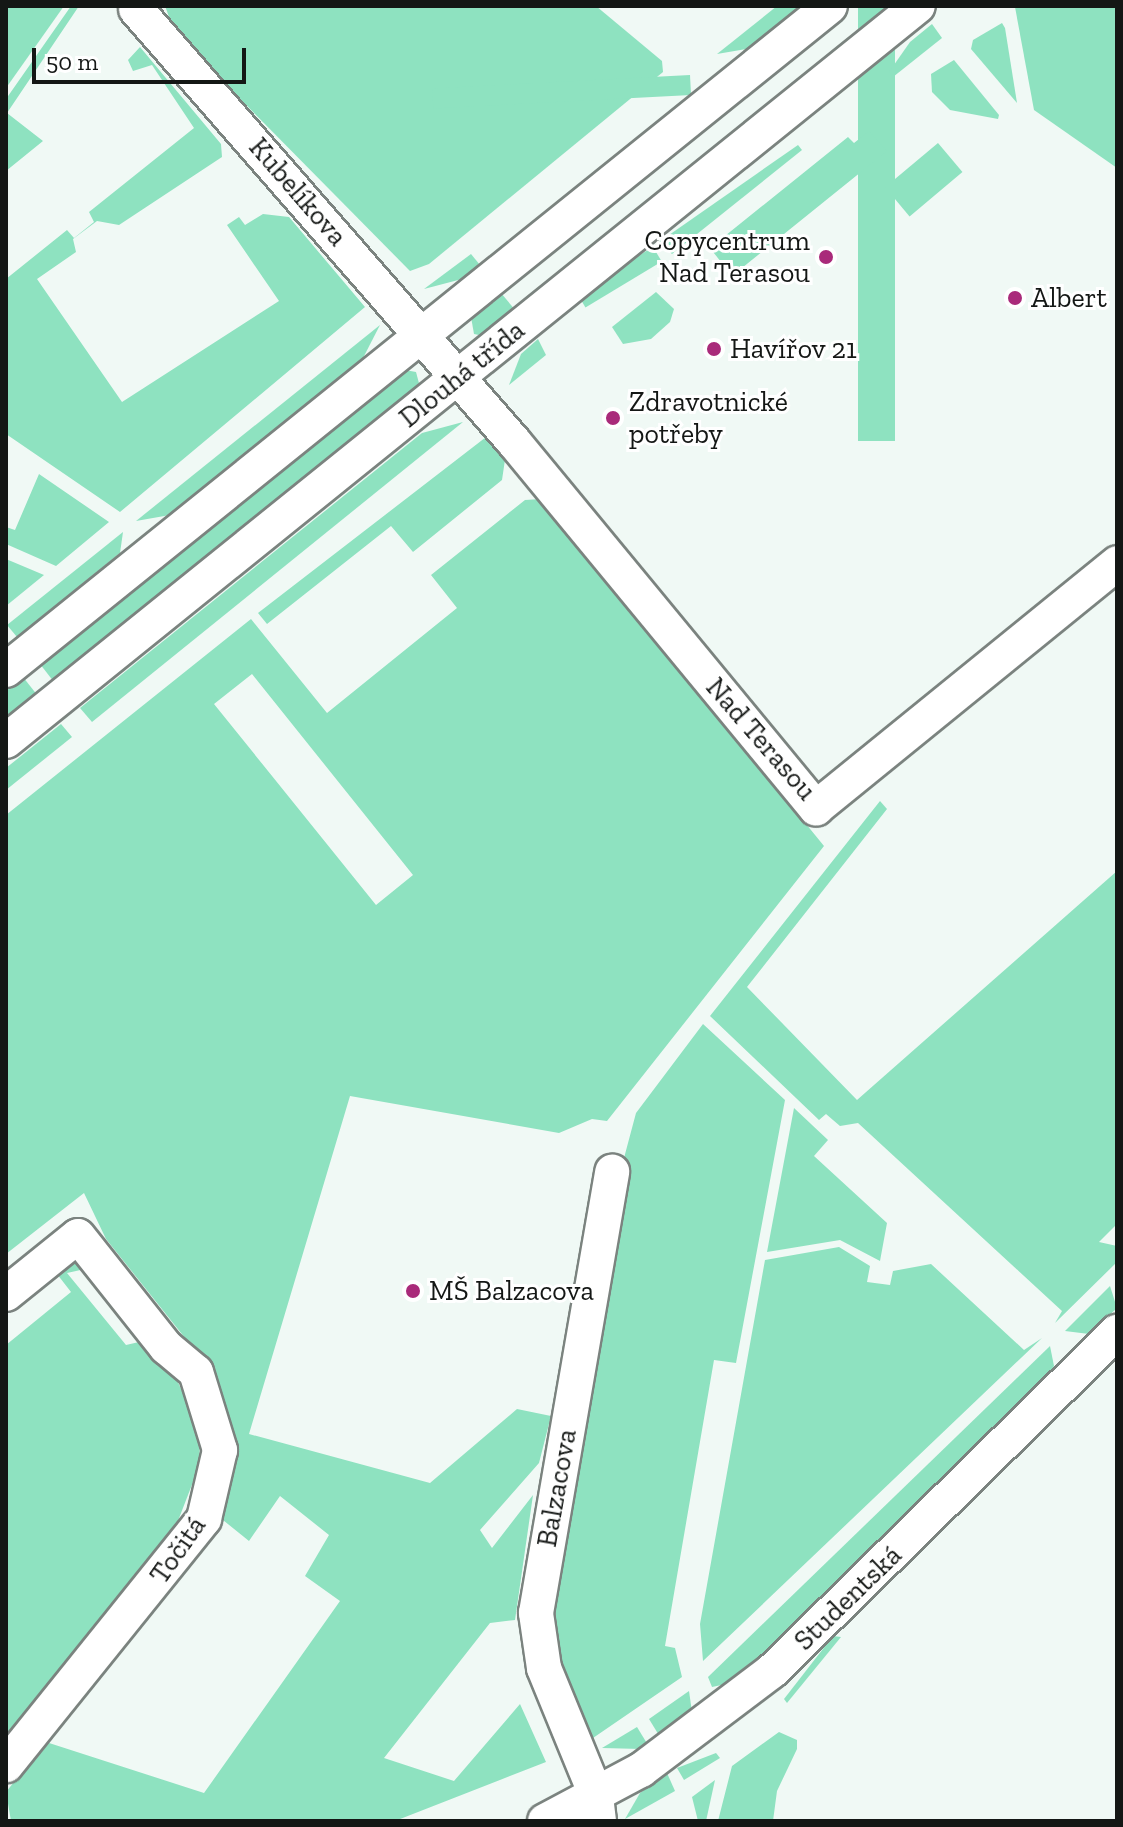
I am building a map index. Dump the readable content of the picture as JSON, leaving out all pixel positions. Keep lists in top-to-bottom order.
{
  "streets": {
    "street": [
      "Kubelíkova",
      "Dlouhá třída",
      "Nad Terasou",
      "Balzacova",
      "Točitá",
      "Studentská"
    ]
  },
  "crossings": [
    ["Kubelíkova", "Dlouhá třída"],
    ["Kubelíkova", "Nad Terasou"],
    ["Dlouhá třída", "Nad Terasou"],
    ["Balzacova", "Studentská"]
  ],
  "places": [
    "Copycentrum Nad Terasou",
    "Albert",
    "Havířov 21",
    "Zdravotnické potřeby",
    "MŠ Balzacova"
  ],
  "scale_bar": "50 m"
}
